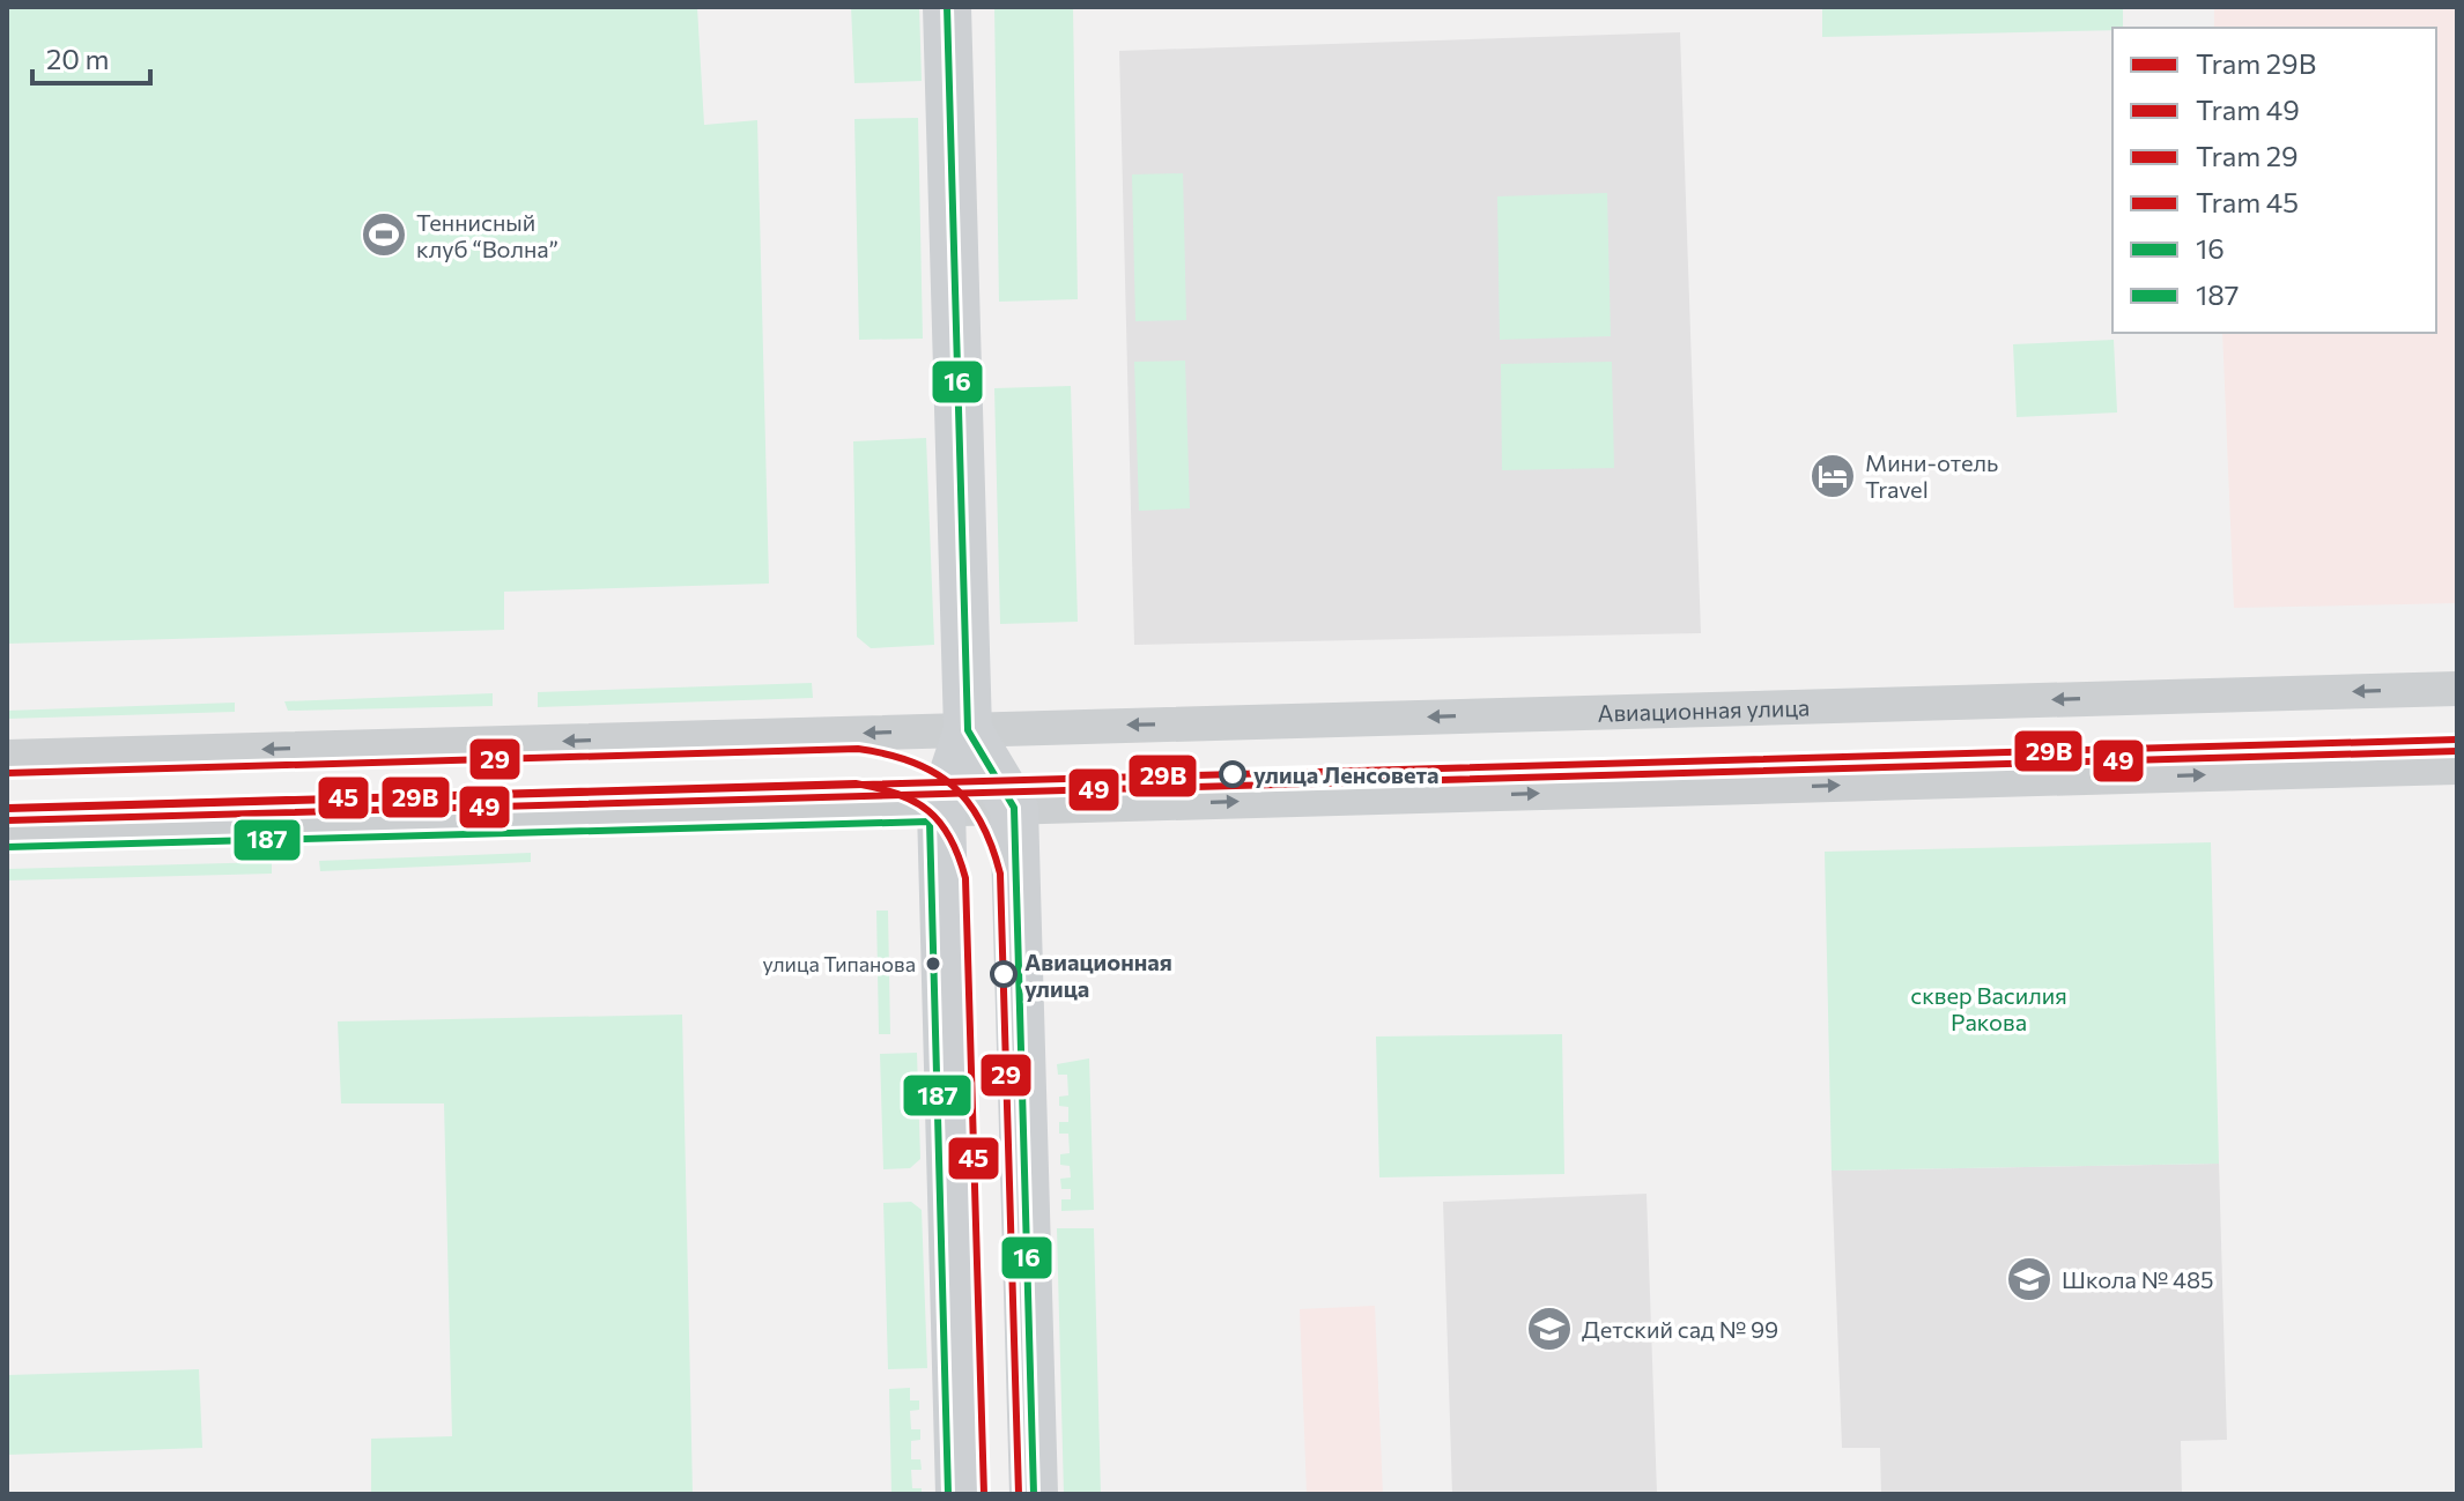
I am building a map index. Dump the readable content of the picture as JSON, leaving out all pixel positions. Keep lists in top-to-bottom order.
{
  "streets": {
    "street": ["Авиационная улица"]
  },
  "parks": ["сквер Василия Ракова"],
  "places": {
    "sports": ["Теннисный клуб “Волна”"],
    "hotel": ["Мини-отель Travel"],
    "other": ["улица Ленсовета", "улица Типанова", "Авиационная улица"],
    "school or university": ["Школа № 485", "Детский сад № 99"]
  },
  "lines": [
    "transit line 16",
    "tram line 29В",
    "tram line 29",
    "tram line 49",
    "tram line 45",
    "transit line 187"
  ],
  "legend": [
    "Tram 29В",
    "Tram 49",
    "Tram 29",
    "Tram 45",
    "16",
    "187"
  ],
  "scale_bar": "20 m"
}
